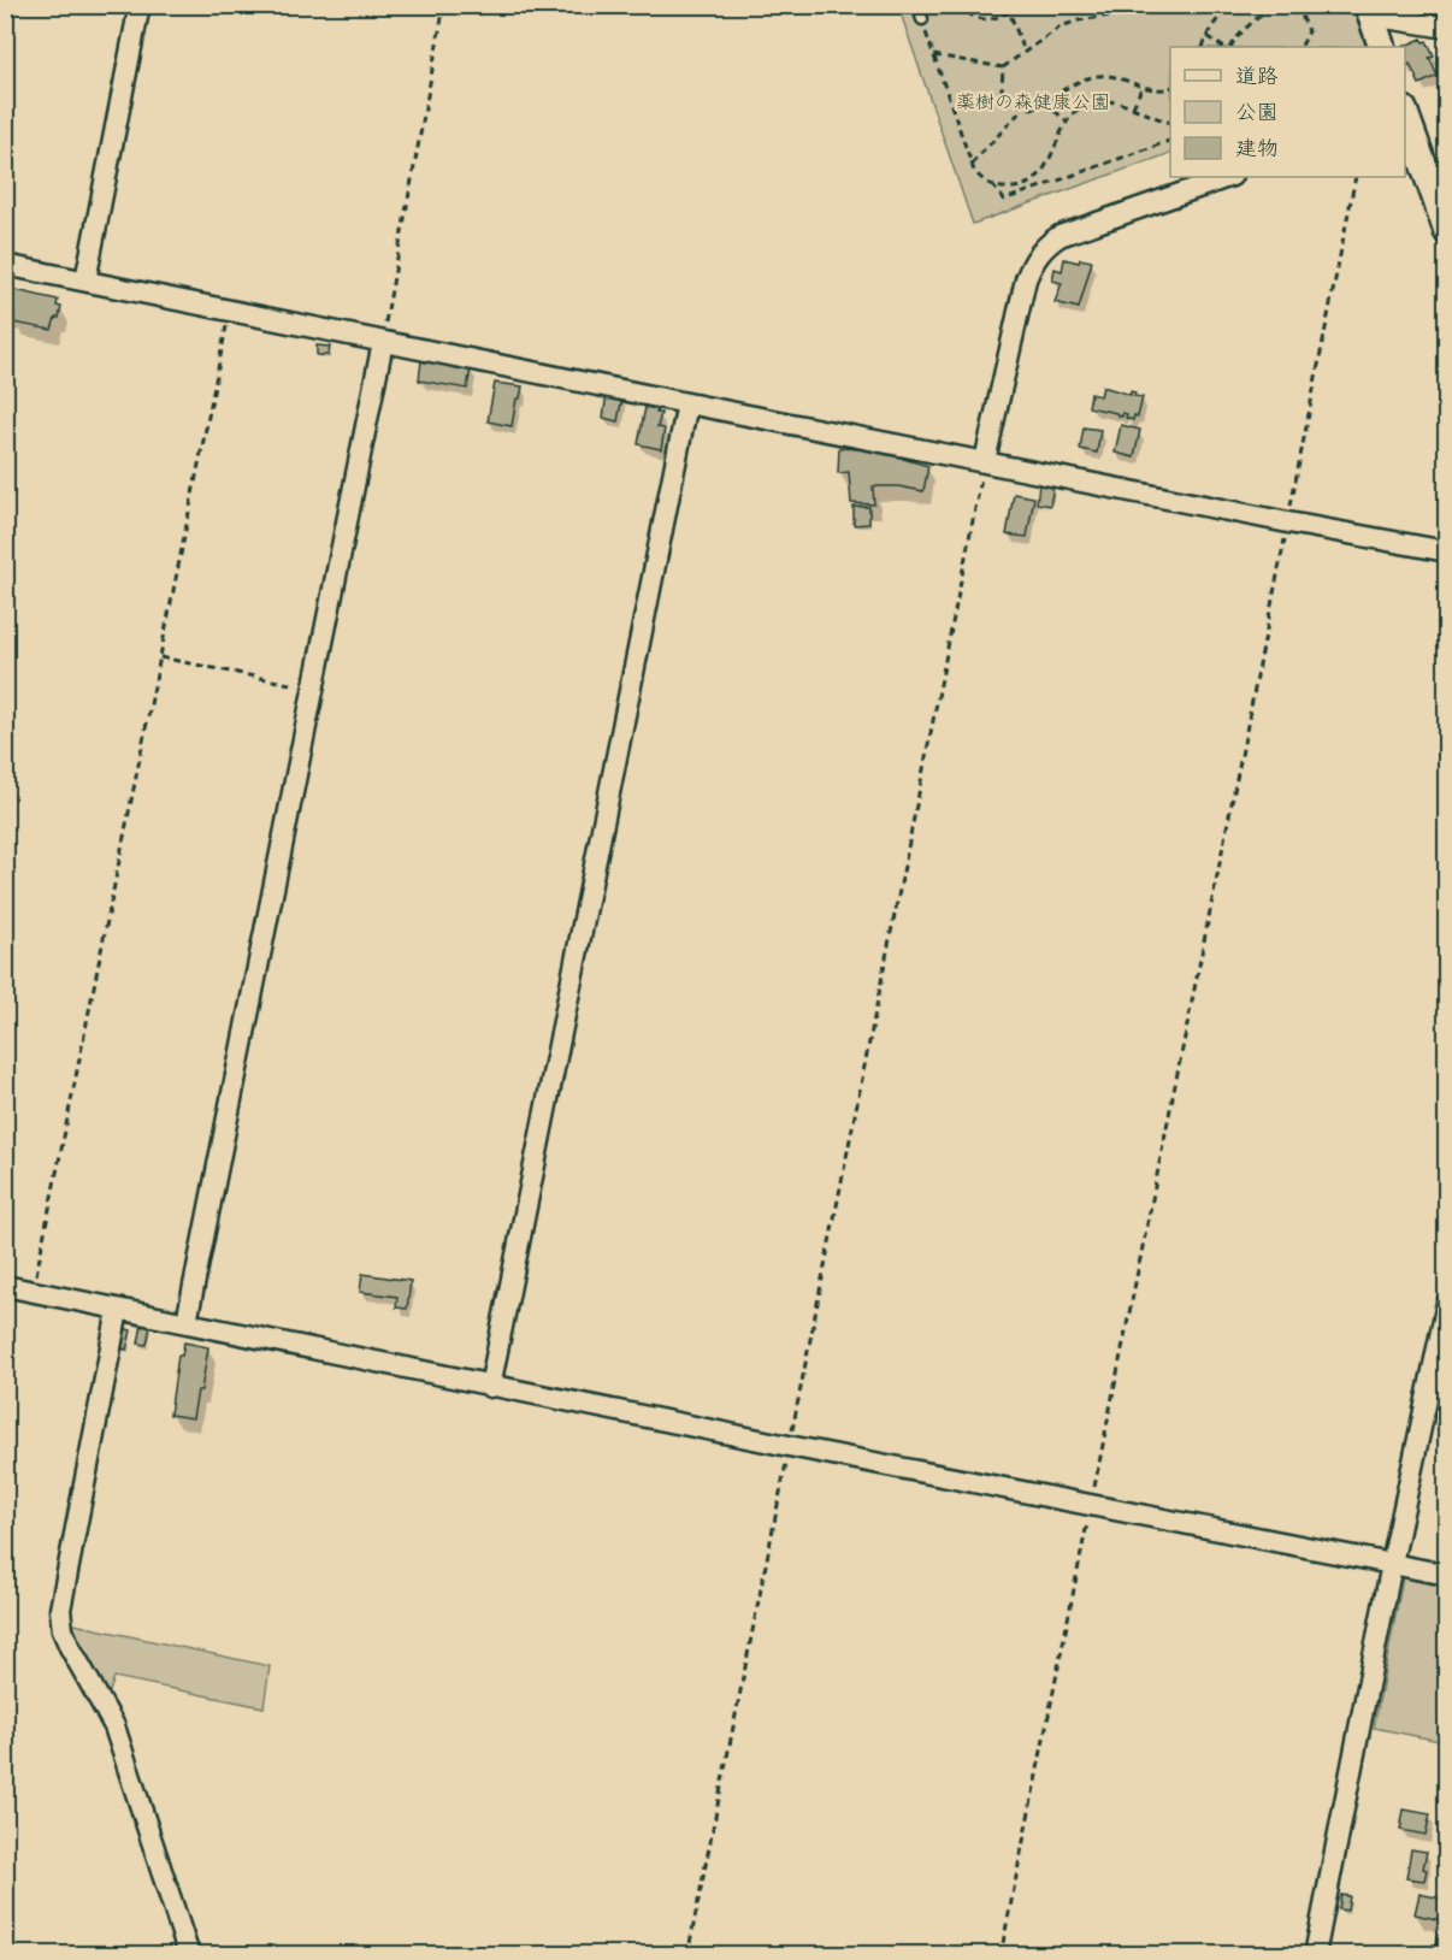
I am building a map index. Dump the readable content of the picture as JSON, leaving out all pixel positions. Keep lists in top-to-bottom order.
{
  "parks": ["薬樹の森健康公園"],
  "legend": ["道路", "公園", "建物"]
}
